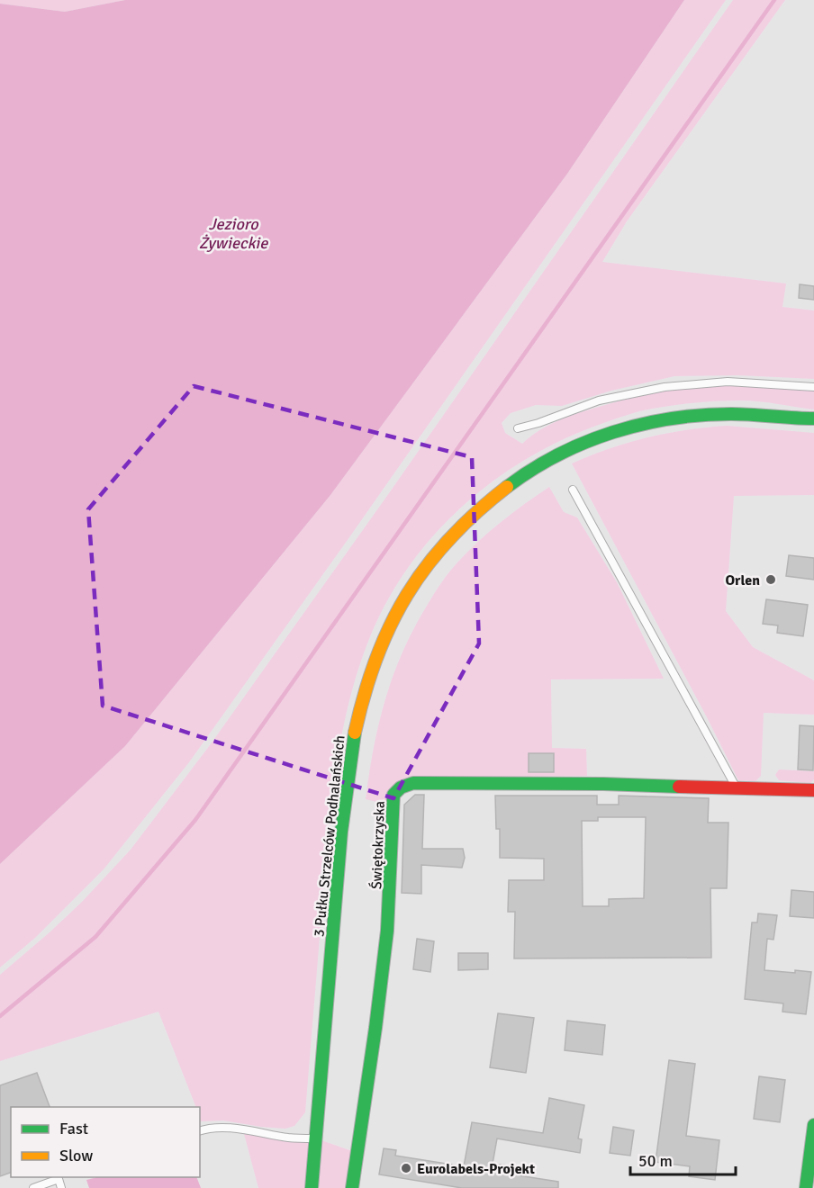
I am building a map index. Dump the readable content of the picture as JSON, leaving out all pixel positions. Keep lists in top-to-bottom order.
{
  "streets": {
    "main road": ["3 Pułku Strzelców Podhalańskich", "Świętokrzyska"]
  },
  "water": ["Jezioro Żywieckie"],
  "places": ["Orlen", "Eurolabels-Projekt"],
  "legend": ["Fast", "Slow"],
  "scale_bar": "50 m"
}
